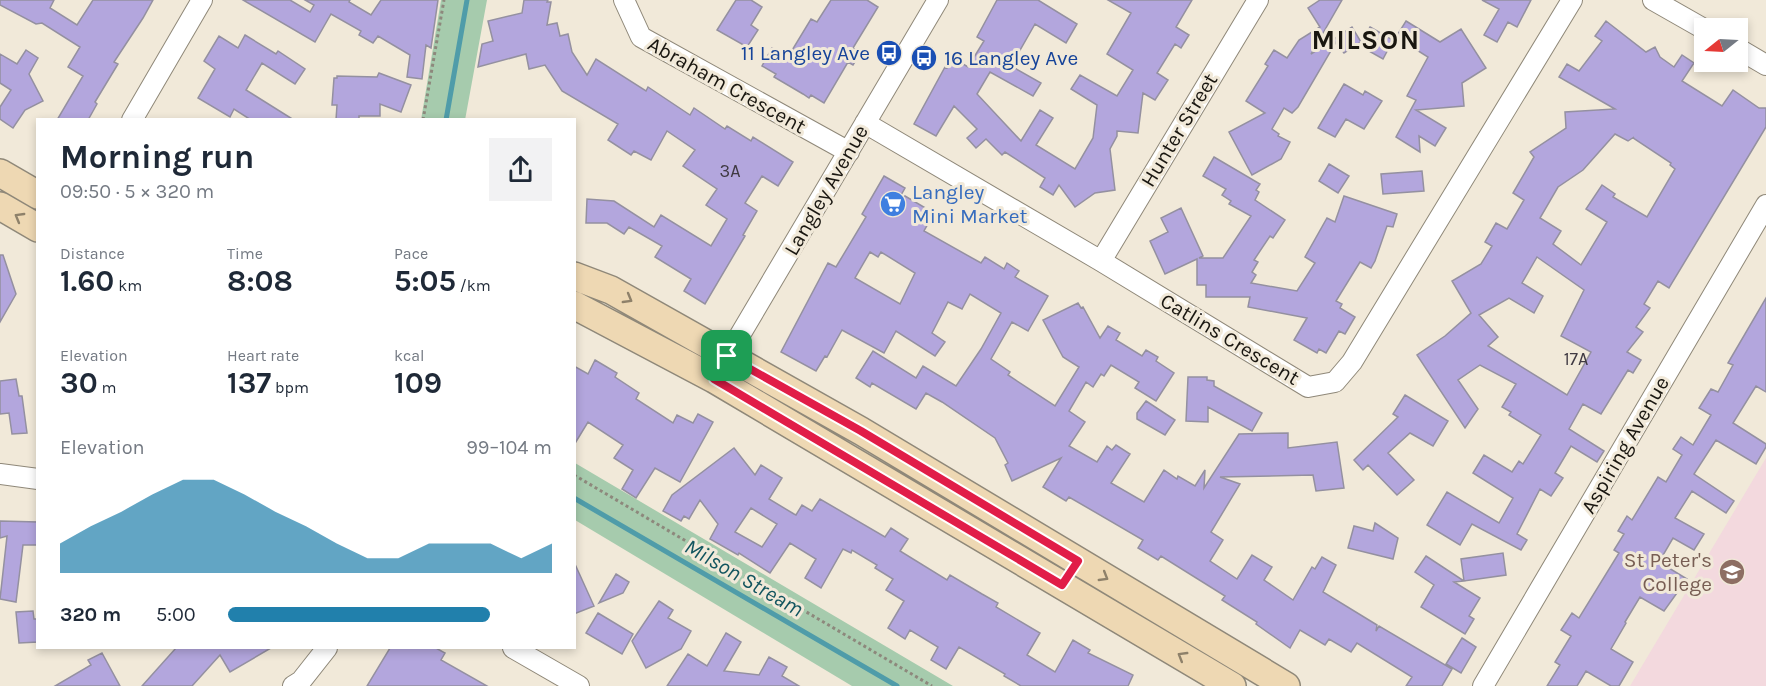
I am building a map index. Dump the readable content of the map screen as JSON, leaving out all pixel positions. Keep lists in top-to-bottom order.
{
  "streets": {
    "street": [
      "Abraham Crescent",
      "Hunter Street",
      "Langley Avenue",
      "Catlins Crescent",
      "Aspiring Avenue"
    ]
  },
  "crossings": [
    ["Abraham Crescent", "Langley Avenue"],
    ["Hunter Street", "Catlins Crescent"],
    ["Langley Avenue", "Catlins Crescent"]
  ],
  "districts": ["MILSON"],
  "water": ["Milson Stream"],
  "places": {
    "bus stop": ["11 Langley Ave", "16 Langley Ave"],
    "supermarket": ["Langley Mini Market"],
    "school or university": ["St Peter's College"]
  },
  "house_numbers": ["3A", "17A"],
  "north": "left",
  "page": {
    "heading": ["Morning run", "09:50 · 5 × 320 m"],
    "stats": [
      ["Distance", "1.60 km"],
      ["Time", "8:08"],
      ["Pace", "5:05 /km"],
      ["Elevation", "30 m"],
      ["Heart rate", "137 bpm"],
      ["kcal", "109"]
    ],
    "chart": ["Elevation", "99–104 m"],
    "list": [
      {
        "name": "320 m",
        "note": "5:00"
      }
    ]
  }
}
